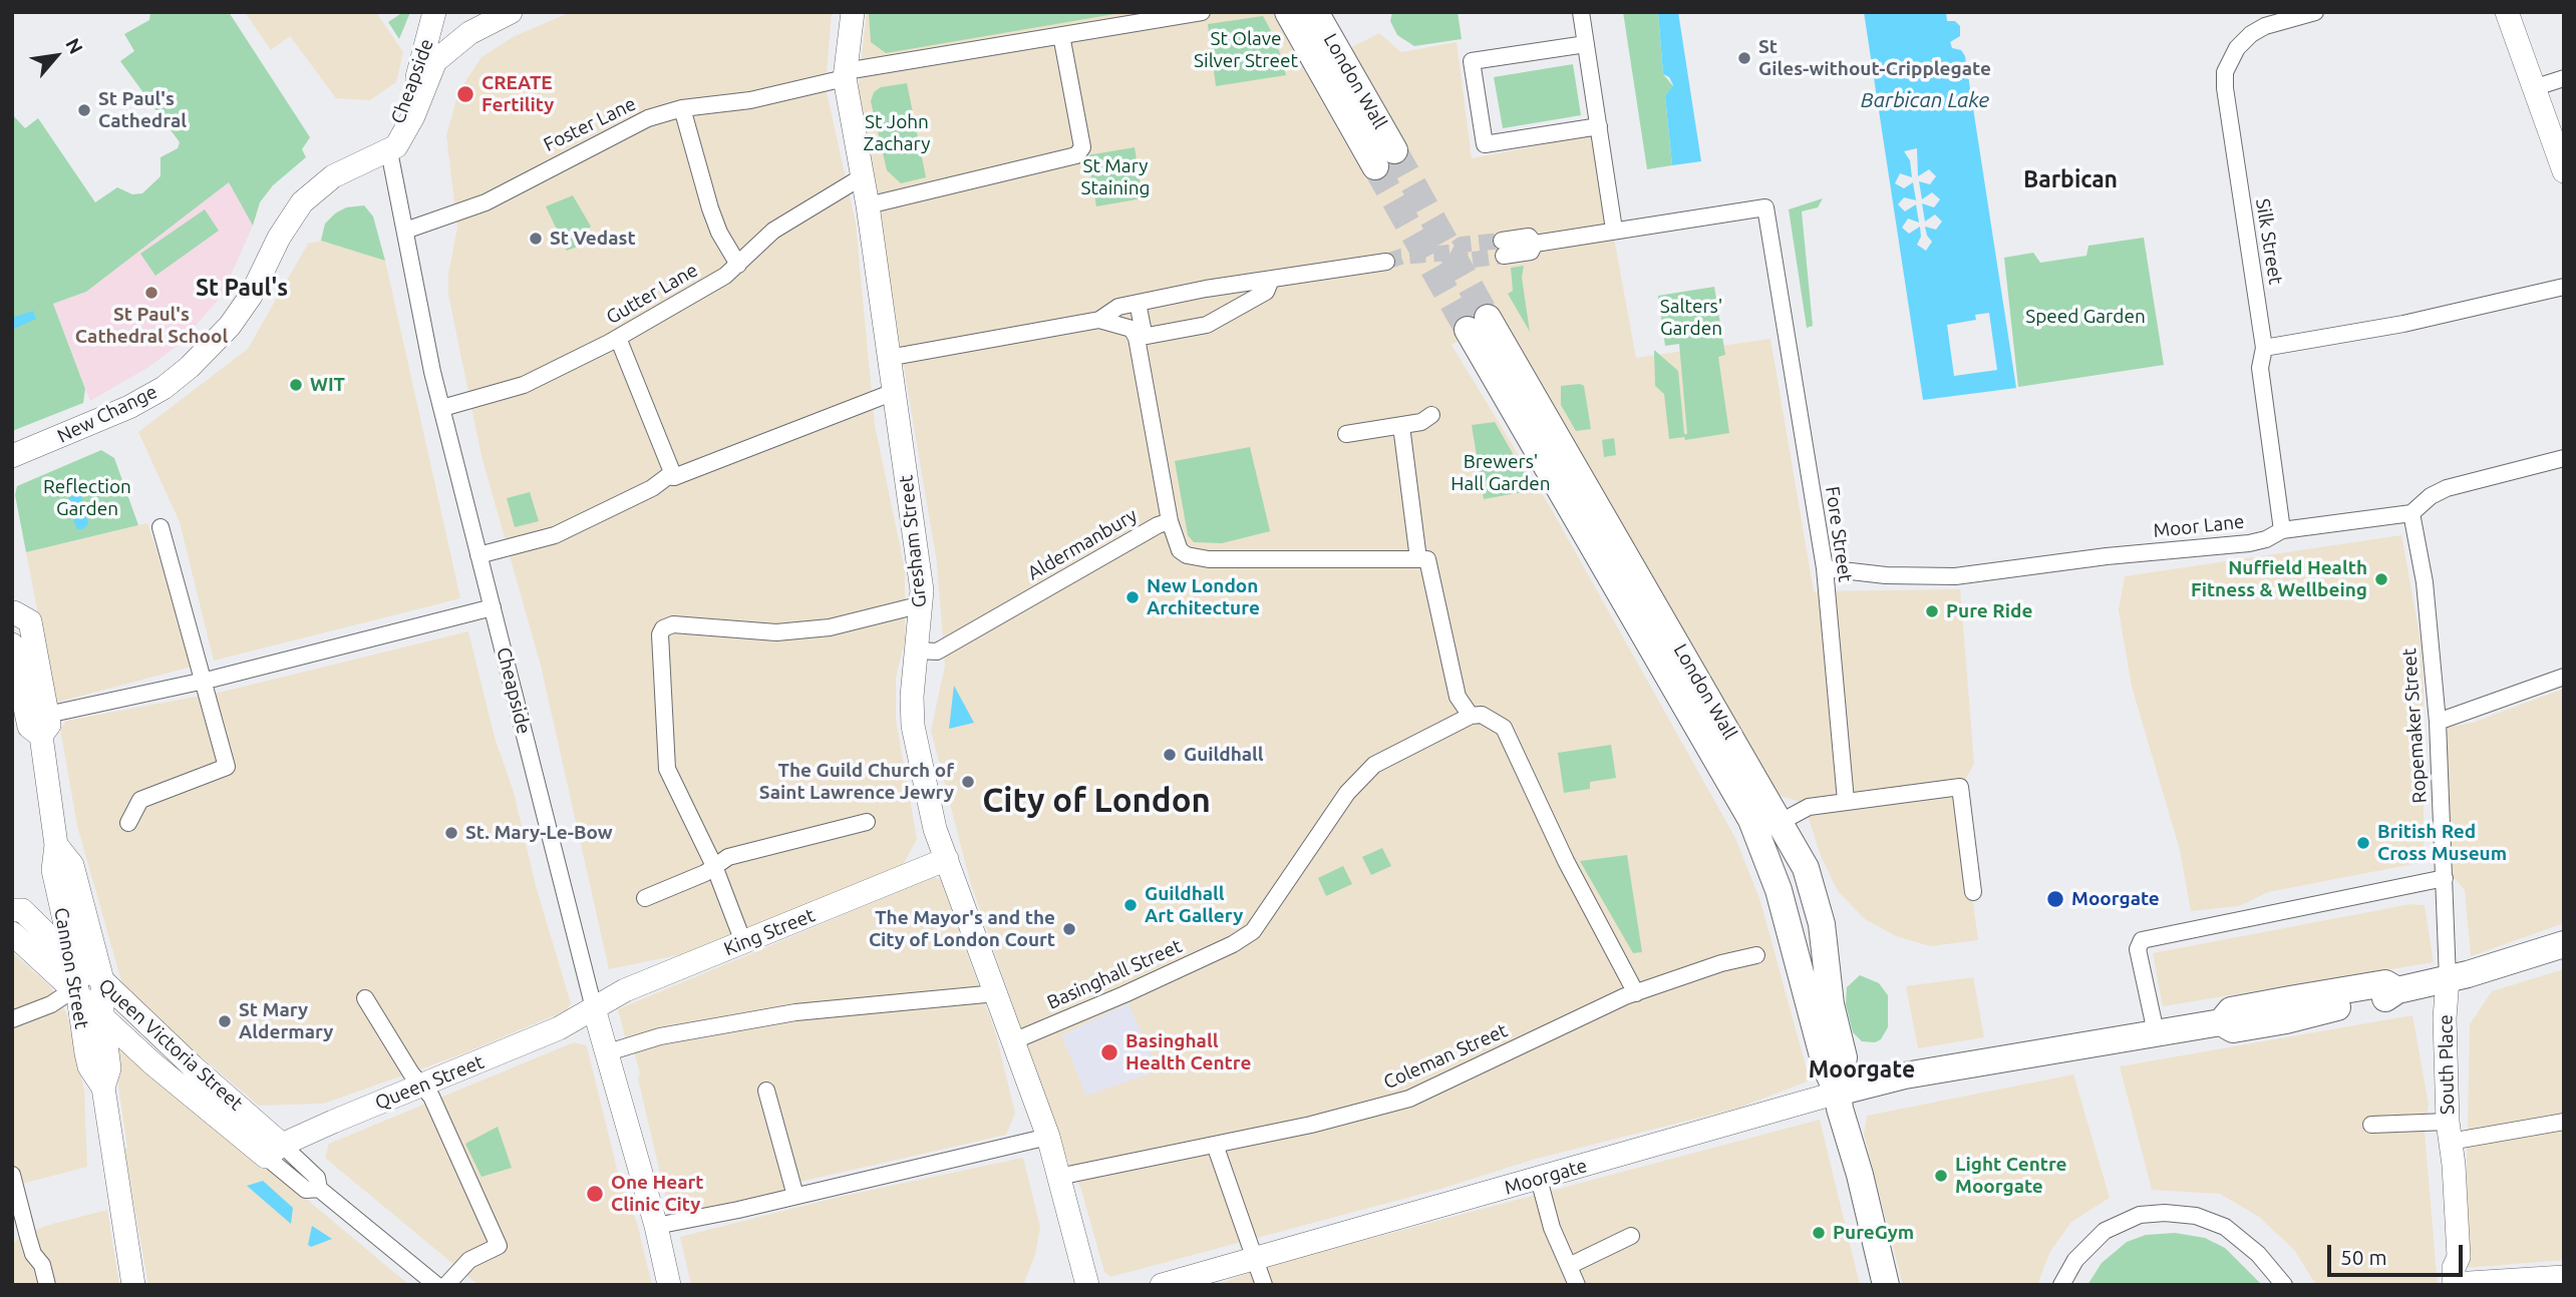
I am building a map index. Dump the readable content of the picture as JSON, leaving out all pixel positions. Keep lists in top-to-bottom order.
{
  "streets": {
    "main road": ["London Wall", "Moorgate"],
    "street": [
      "Cheapside",
      "Foster Lane",
      "Silk Street",
      "Gutter Lane",
      "New Change",
      "Moor Lane",
      "Fore Street",
      "Gresham Street",
      "Aldermanbury",
      "Ropemaker Street",
      "King Street",
      "Cannon Street",
      "Basinghall Street",
      "Queen Victoria Street",
      "Coleman Street",
      "South Place",
      "Queen Street"
    ]
  },
  "crossings": [
    ["Cheapside", "Foster Lane"],
    ["Cheapside", "Gutter Lane"],
    ["Cheapside", "New Change"],
    ["Cheapside", "King Street"],
    ["Cheapside", "Queen Street"],
    ["London Wall", "Moorgate"],
    ["Foster Lane", "Gresham Street"],
    ["Silk Street", "Moor Lane"],
    ["Gutter Lane", "Gresham Street"],
    ["Moor Lane", "Fore Street"],
    ["Moor Lane", "Ropemaker Street"],
    ["Gresham Street", "Aldermanbury"],
    ["Gresham Street", "King Street"],
    ["Gresham Street", "Basinghall Street"],
    ["Gresham Street", "Coleman Street"],
    ["Ropemaker Street", "South Place"],
    ["Ropemaker Street", "Moorgate"],
    ["King Street", "Queen Street"],
    ["Cannon Street", "Queen Victoria Street"],
    ["Queen Victoria Street", "Queen Street"],
    ["South Place", "Moorgate"]
  ],
  "districts": [
    "Barbican",
    "St Paul's",
    "City of London",
    "Moorgate"
  ],
  "water": ["Barbican Lake"],
  "parks": [
    "St Olave Silver Street",
    "St John Zachary",
    "St Mary Staining",
    "Salters' Garden",
    "Speed Garden",
    "Brewers' Hall Garden",
    "Reflection Garden"
  ],
  "places": [
    "St Giles-without-Cripplegate",
    "CREATE Fertility",
    "St Paul's Cathedral",
    "St Vedast",
    "St Paul's Cathedral School",
    "WIT",
    "Nuffield Health Fitness & Wellbeing",
    "New London Architecture",
    "Pure Ride",
    "Guildhall",
    "The Guild Church of Saint Lawrence Jewry",
    "St. Mary-Le-Bow",
    "British Red Cross Museum",
    "Moorgate",
    "Guildhall Art Gallery",
    "The Mayor's and the City of London Court",
    "St Mary Aldermary",
    "Basinghall Health Centre",
    "Light Centre Moorgate",
    "One Heart Clinic City",
    "PureGym"
  ],
  "scale_bar": "50 m",
  "north": "top right"
}
